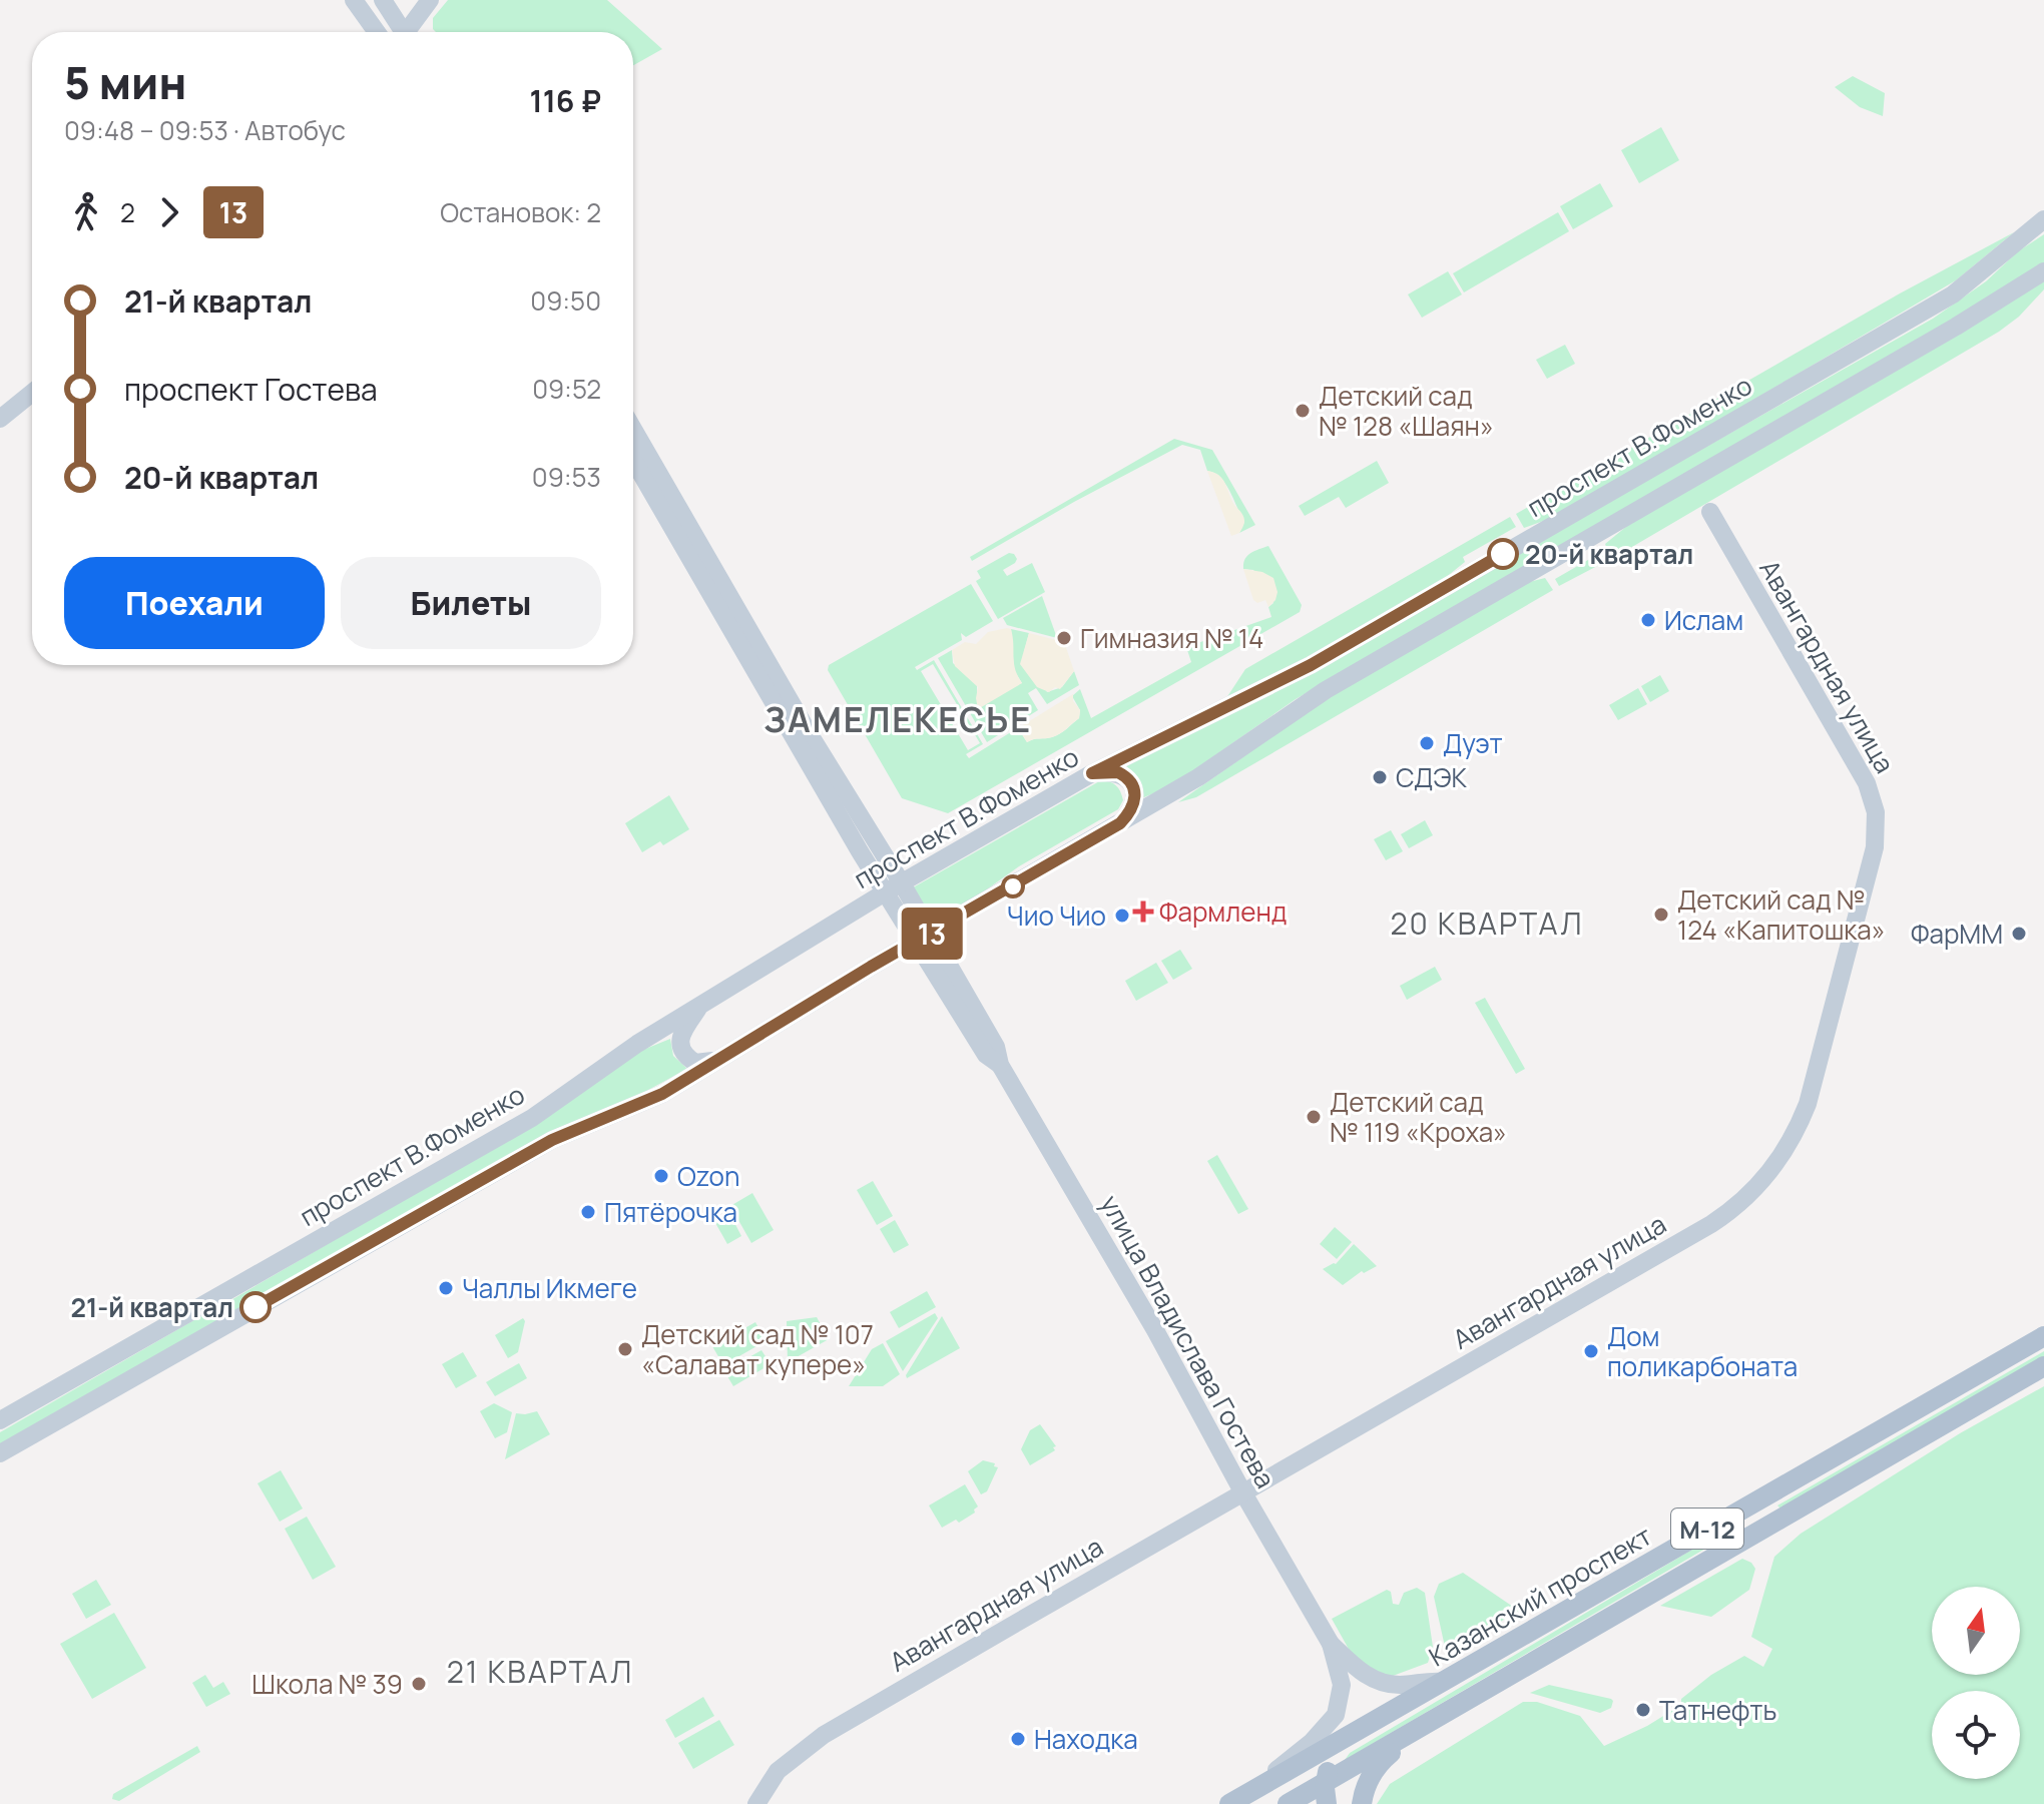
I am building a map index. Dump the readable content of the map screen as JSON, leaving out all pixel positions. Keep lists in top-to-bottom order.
{
  "streets": {
    "main road": [
      "проспект В.Фоменко",
      "Авангардная улица",
      "улица Владислава Гостева",
      "М-12",
      "Казанский проспект"
    ]
  },
  "crossings": [
    ["проспект В.Фоменко", "улица Владислава Гостева"],
    ["Авангардная улица", "улица Владислава Гостева"],
    ["улица Владислава Гостева", "Казанский проспект"]
  ],
  "districts": ["ЗАМЕЛЕКЕСЬЕ", "20 КВАРТАЛ", "21 КВАРТАЛ"],
  "places": {
    "other": [
      "Детский сад № 128 «Шаян»",
      "20-й квартал",
      "Ислам",
      "Гимназия № 14",
      "Дуэт",
      "СДЭК",
      "Детский сад № 124 «Капитошка»",
      "Чио Чио",
      "ФарММ",
      "Детский сад № 119 «Кроха»",
      "Ozon",
      "Пятёрочка",
      "Чаллы Икмеге",
      "21-й квартал",
      "Детский сад № 107 «Салават купере»",
      "Дом поликарбоната",
      "Школа № 39",
      "Татнефть",
      "Находка"
    ],
    "health": ["Фармленд"]
  },
  "lines": ["bus line 13"],
  "north": "top",
  "page": {
    "on_map": "13",
    "heading": ["5 мин", "09:48 – 09:53 · Автобус", "116 ₽"],
    "legs": ["2", "13", "Остановок: 2"],
    "list": [
      {
        "name": "21-й квартал",
        "value": "09:50"
      },
      {
        "name": "проспект Гостева",
        "value": "09:52"
      },
      {
        "name": "20-й квартал",
        "value": "09:53"
      }
    ],
    "buttons": ["Поехали", "Билеты"]
  }
}
